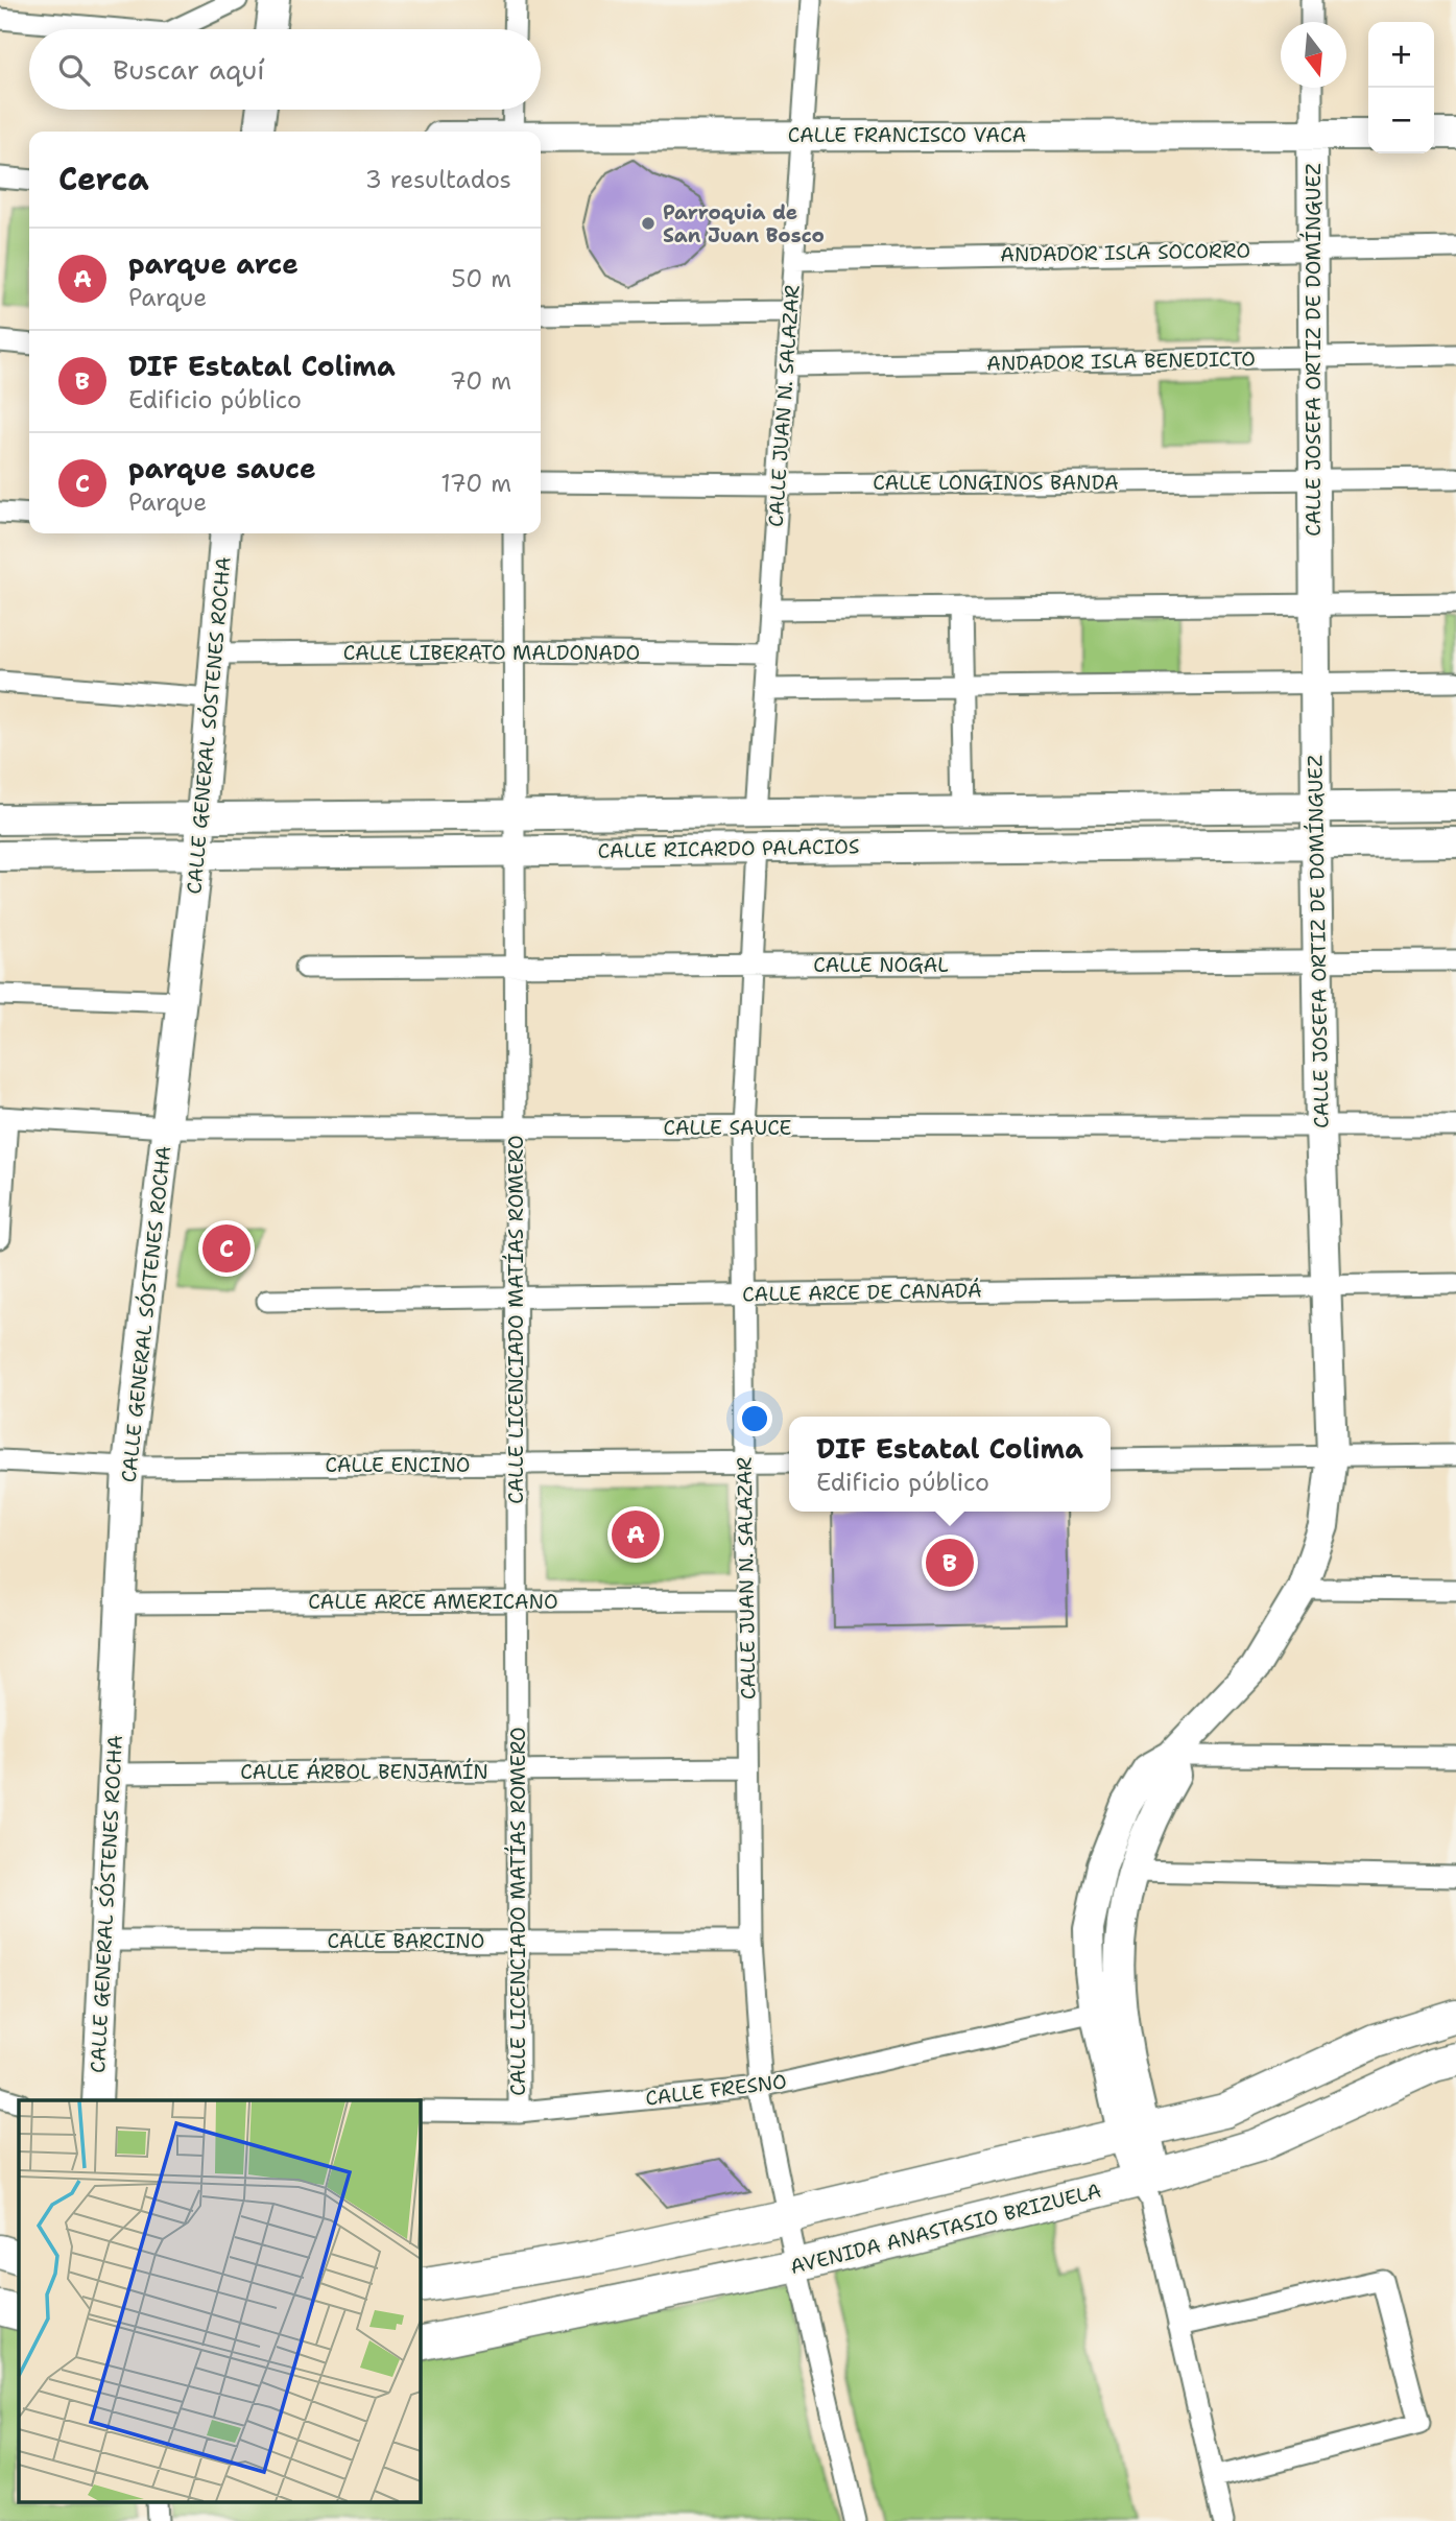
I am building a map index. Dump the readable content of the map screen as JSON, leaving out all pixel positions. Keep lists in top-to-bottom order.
{
  "streets": {
    "main road": ["AVENIDA ANASTASIO BRIZUELA"],
    "street": [
      "CALLE FRANCISCO VACA",
      "ANDADOR ISLA SOCORRO",
      "CALLE JOSEFA ORTIZ DE DOMÍNGUEZ",
      "ANDADOR ISLA BENEDICTO",
      "CALLE JUAN N. SALAZAR",
      "CALLE LONGINOS BANDA",
      "CALLE LIBERATO MALDONADO",
      "CALLE GENERAL SÓSTENES ROCHA",
      "CALLE RICARDO PALACIOS",
      "CALLE NOGAL",
      "CALLE SAUCE",
      "CALLE ARCE DE CANADÁ",
      "CALLE LICENCIADO MATÍAS ROMERO",
      "CALLE ENCINO",
      "CALLE ARCE AMERICANO",
      "CALLE ÁRBOL BENJAMÍN",
      "CALLE BARCINO",
      "CALLE FRESNO"
    ]
  },
  "crossings": [
    ["CALLE FRANCISCO VACA", "CALLE JOSEFA ORTIZ DE DOMÍNGUEZ"],
    ["CALLE FRANCISCO VACA", "CALLE JUAN N. SALAZAR"],
    ["ANDADOR ISLA SOCORRO", "CALLE JOSEFA ORTIZ DE DOMÍNGUEZ"],
    ["ANDADOR ISLA SOCORRO", "CALLE JUAN N. SALAZAR"],
    ["CALLE JOSEFA ORTIZ DE DOMÍNGUEZ", "ANDADOR ISLA BENEDICTO"],
    ["CALLE JOSEFA ORTIZ DE DOMÍNGUEZ", "CALLE LONGINOS BANDA"],
    ["CALLE JOSEFA ORTIZ DE DOMÍNGUEZ", "CALLE RICARDO PALACIOS"],
    ["CALLE JOSEFA ORTIZ DE DOMÍNGUEZ", "CALLE NOGAL"],
    ["CALLE JOSEFA ORTIZ DE DOMÍNGUEZ", "CALLE SAUCE"],
    ["CALLE JOSEFA ORTIZ DE DOMÍNGUEZ", "CALLE ARCE DE CANADÁ"],
    ["CALLE JOSEFA ORTIZ DE DOMÍNGUEZ", "CALLE FRESNO"],
    ["CALLE JOSEFA ORTIZ DE DOMÍNGUEZ", "AVENIDA ANASTASIO BRIZUELA"],
    ["ANDADOR ISLA BENEDICTO", "CALLE JUAN N. SALAZAR"],
    ["CALLE JUAN N. SALAZAR", "CALLE LONGINOS BANDA"],
    ["CALLE JUAN N. SALAZAR", "CALLE LIBERATO MALDONADO"],
    ["CALLE JUAN N. SALAZAR", "CALLE RICARDO PALACIOS"],
    ["CALLE JUAN N. SALAZAR", "CALLE NOGAL"],
    ["CALLE JUAN N. SALAZAR", "CALLE SAUCE"],
    ["CALLE JUAN N. SALAZAR", "CALLE ARCE DE CANADÁ"],
    ["CALLE JUAN N. SALAZAR", "CALLE ENCINO"],
    ["CALLE JUAN N. SALAZAR", "CALLE ARCE AMERICANO"],
    ["CALLE JUAN N. SALAZAR", "CALLE ÁRBOL BENJAMÍN"],
    ["CALLE JUAN N. SALAZAR", "CALLE BARCINO"],
    ["CALLE JUAN N. SALAZAR", "CALLE FRESNO"],
    ["CALLE JUAN N. SALAZAR", "AVENIDA ANASTASIO BRIZUELA"],
    ["CALLE LIBERATO MALDONADO", "CALLE GENERAL SÓSTENES ROCHA"],
    ["CALLE LIBERATO MALDONADO", "CALLE LICENCIADO MATÍAS ROMERO"],
    ["CALLE GENERAL SÓSTENES ROCHA", "CALLE RICARDO PALACIOS"],
    ["CALLE GENERAL SÓSTENES ROCHA", "CALLE SAUCE"],
    ["CALLE GENERAL SÓSTENES ROCHA", "CALLE ENCINO"],
    ["CALLE GENERAL SÓSTENES ROCHA", "CALLE ARCE AMERICANO"],
    ["CALLE GENERAL SÓSTENES ROCHA", "CALLE ÁRBOL BENJAMÍN"],
    ["CALLE GENERAL SÓSTENES ROCHA", "CALLE BARCINO"],
    ["CALLE RICARDO PALACIOS", "CALLE LICENCIADO MATÍAS ROMERO"],
    ["CALLE NOGAL", "CALLE LICENCIADO MATÍAS ROMERO"],
    ["CALLE SAUCE", "CALLE LICENCIADO MATÍAS ROMERO"],
    ["CALLE ARCE DE CANADÁ", "CALLE LICENCIADO MATÍAS ROMERO"],
    ["CALLE LICENCIADO MATÍAS ROMERO", "CALLE ENCINO"],
    ["CALLE LICENCIADO MATÍAS ROMERO", "CALLE ARCE AMERICANO"],
    ["CALLE LICENCIADO MATÍAS ROMERO", "CALLE ÁRBOL BENJAMÍN"],
    ["CALLE LICENCIADO MATÍAS ROMERO", "CALLE BARCINO"],
    ["CALLE LICENCIADO MATÍAS ROMERO", "CALLE FRESNO"]
  ],
  "places": ["Parroquia de San Juan Bosco"],
  "north": "bottom",
  "page": {
    "map_buttons": ["+", "−"],
    "search": "Buscar aquí",
    "heading": ["Cerca", "3 resultados"],
    "list": [
      {
        "mark": "A",
        "name": "parque arce",
        "note": "Parque",
        "value": "50 m"
      },
      {
        "mark": "B",
        "name": "DIF Estatal Colima",
        "note": "Edificio público",
        "value": "70 m"
      },
      {
        "mark": "C",
        "name": "parque sauce",
        "note": "Parque",
        "value": "170 m"
      }
    ],
    "pins": ["C", "A", "B"],
    "popup": ["DIF Estatal Colima", "Edificio público"]
  }
}
